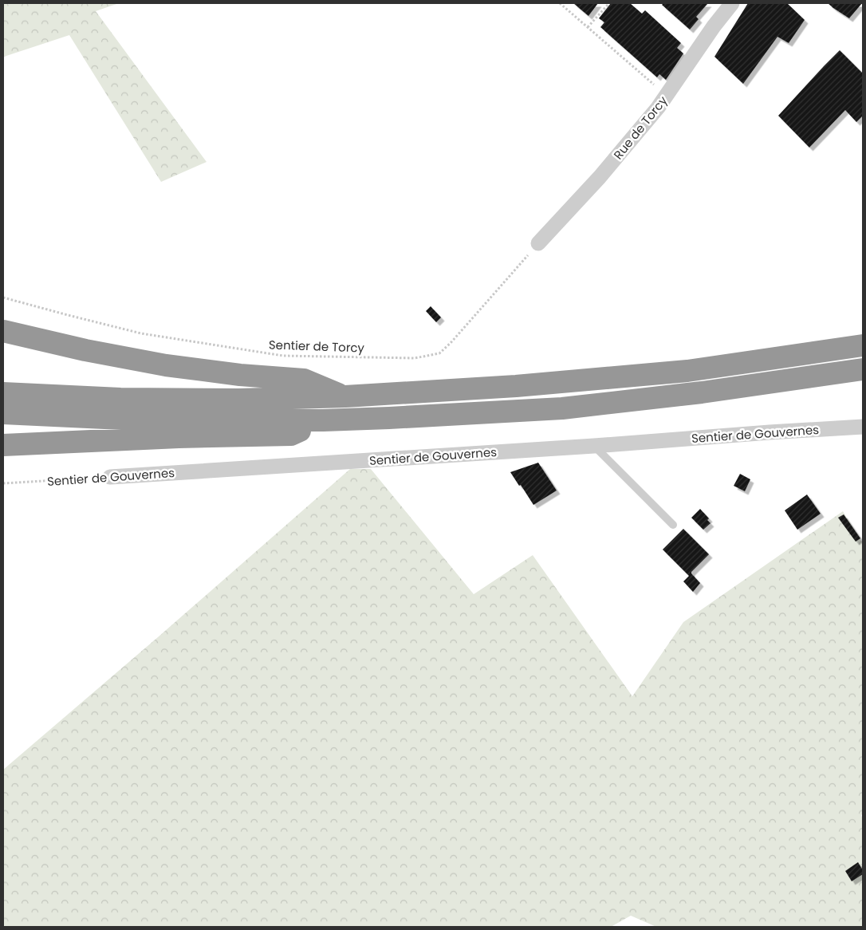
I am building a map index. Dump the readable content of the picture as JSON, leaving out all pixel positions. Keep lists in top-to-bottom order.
{
  "streets": {
    "street": ["Rue de Torcy", "Sentier de Gouvernes"],
    "path": ["Sentier de Torcy"]
  },
  "crossings": [
    ["Rue de Torcy", "Sentier de Torcy"]
  ]
}
